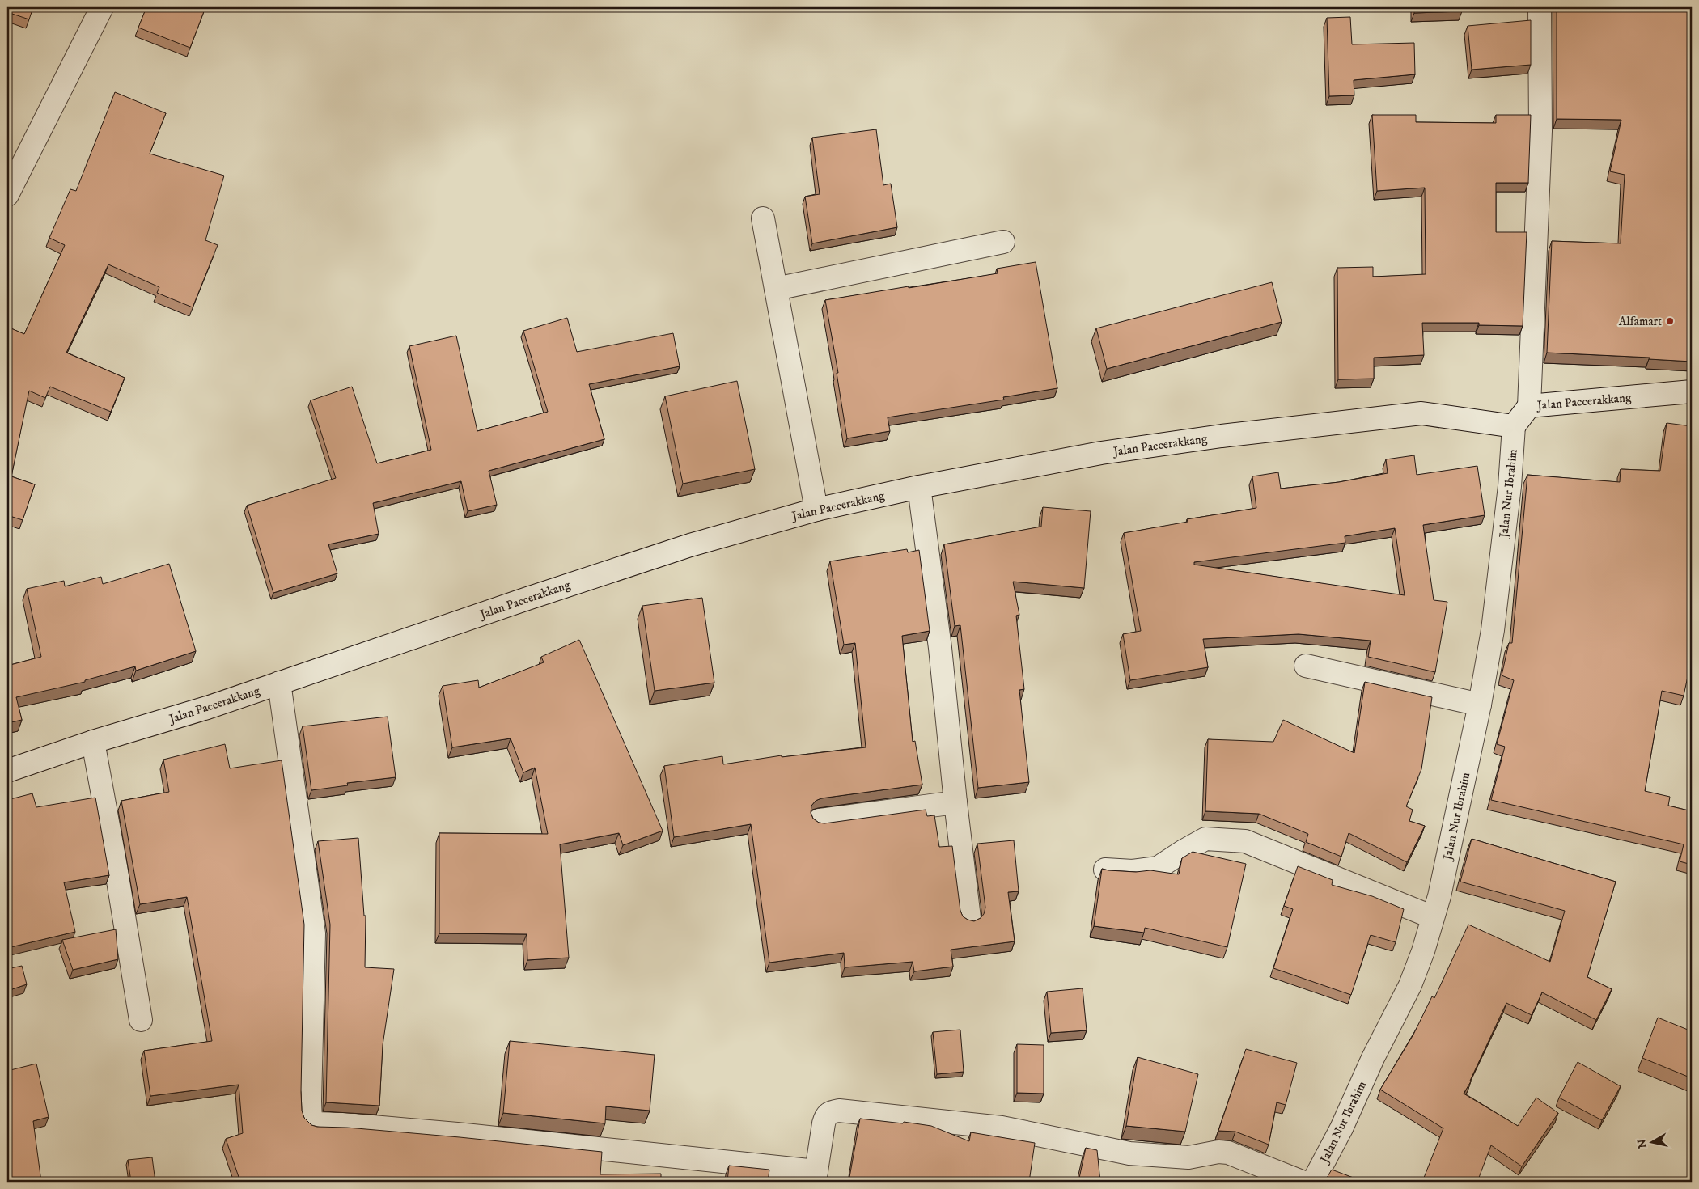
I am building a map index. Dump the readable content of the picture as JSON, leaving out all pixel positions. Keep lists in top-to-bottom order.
{
  "streets": {
    "street": ["Jalan Paccerakkang", "Jalan Nur Ibrahim"]
  },
  "crossings": [
    ["Jalan Paccerakkang", "Jalan Nur Ibrahim"]
  ],
  "places": ["Alfamart"],
  "north": "left"
}
